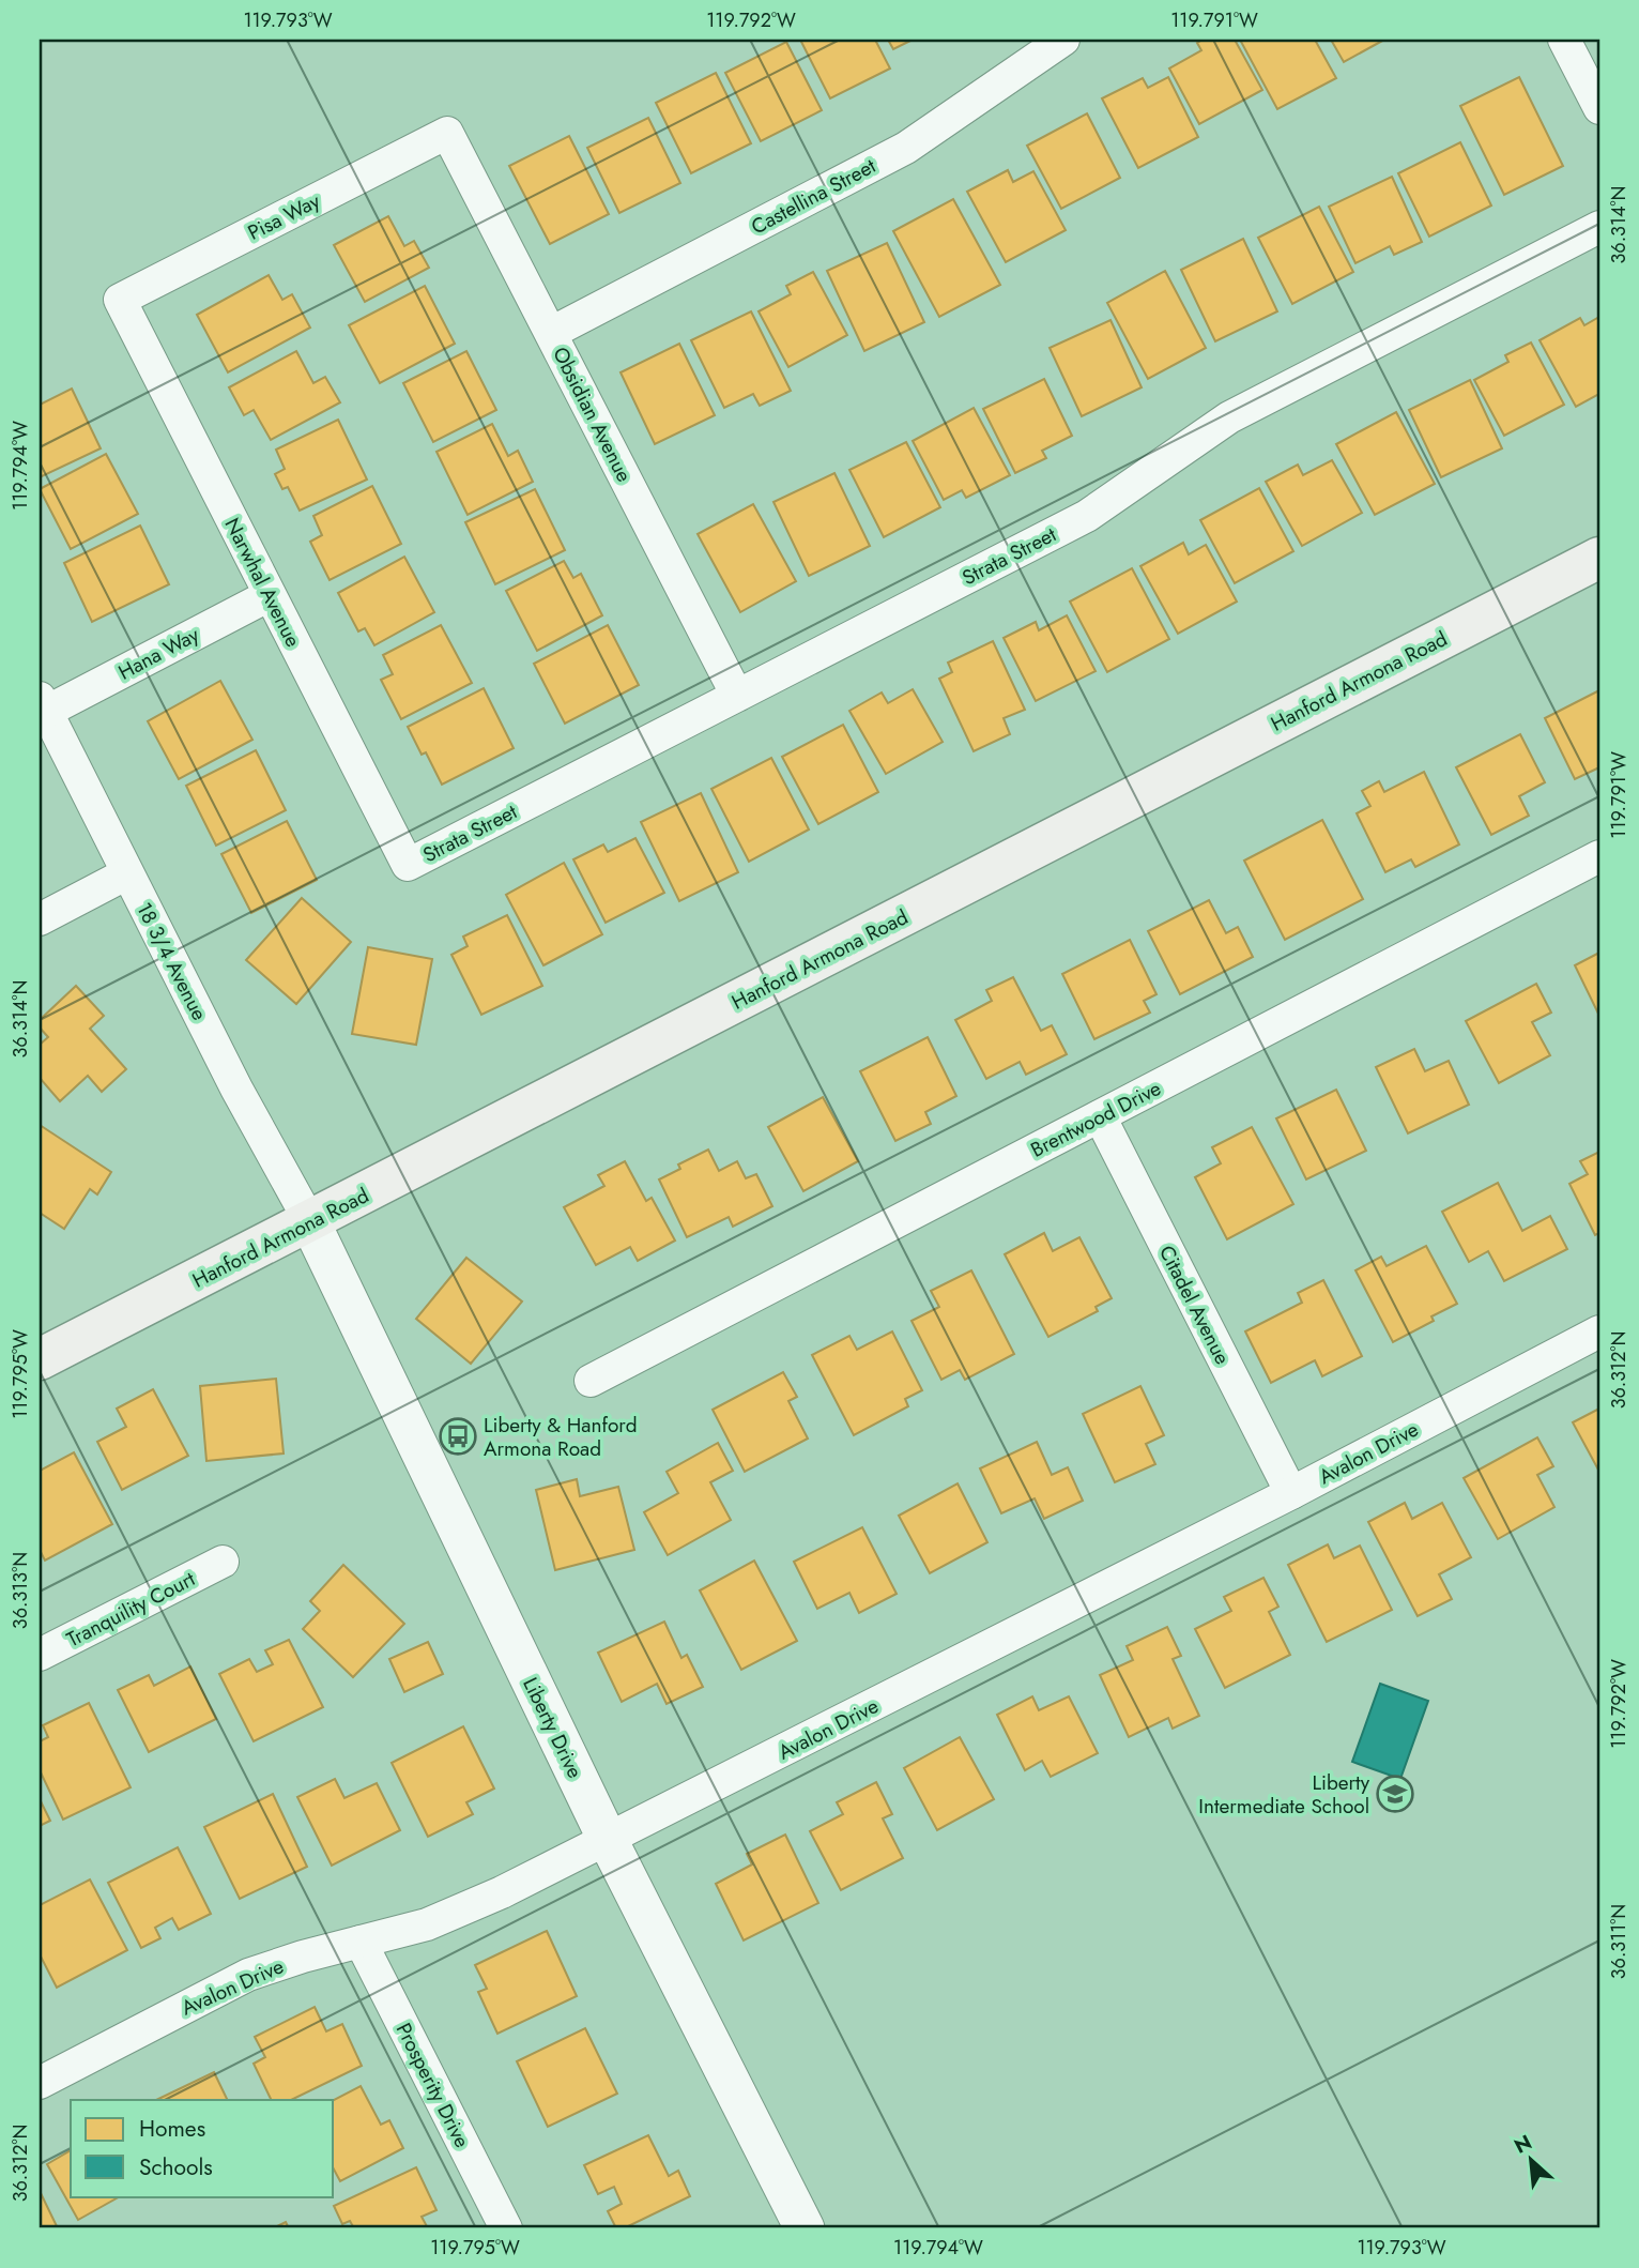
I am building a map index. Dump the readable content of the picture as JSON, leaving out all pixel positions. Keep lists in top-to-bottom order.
{
  "streets": {
    "main road": ["Hanford Armona Road"],
    "street": [
      "Castellina Street",
      "Pisa Way",
      "Obsidian Avenue",
      "Strata Street",
      "Narwhal Avenue",
      "Hana Way",
      "18 3/4 Avenue",
      "Brentwood Drive",
      "Citadel Avenue",
      "Avalon Drive",
      "Tranquility Court",
      "Liberty Drive",
      "Prosperity Drive"
    ]
  },
  "crossings": [
    ["Castellina Street", "Obsidian Avenue"],
    ["Pisa Way", "Obsidian Avenue"],
    ["Pisa Way", "Narwhal Avenue"],
    ["Obsidian Avenue", "Strata Street"],
    ["Strata Street", "Narwhal Avenue"],
    ["Narwhal Avenue", "Hana Way"],
    ["Hana Way", "18 3/4 Avenue"],
    ["Hanford Armona Road", "18 3/4 Avenue"],
    ["Hanford Armona Road", "Liberty Drive"],
    ["18 3/4 Avenue", "Liberty Drive"],
    ["Brentwood Drive", "Citadel Avenue"],
    ["Citadel Avenue", "Avalon Drive"],
    ["Avalon Drive", "Liberty Drive"],
    ["Avalon Drive", "Prosperity Drive"]
  ],
  "places": {
    "bus stop": ["Liberty & Hanford Armona Road"],
    "school or university": ["Liberty Intermediate School"]
  },
  "legend": ["Homes", "Schools"],
  "north": "top left",
  "coordinates": [
    "119.793°W",
    "119.792°W",
    "119.791°W",
    "36.314°N",
    "119.794°W",
    "36.312°N",
    "119.795°W",
    "36.313°N",
    "36.311°N"
  ]
}
